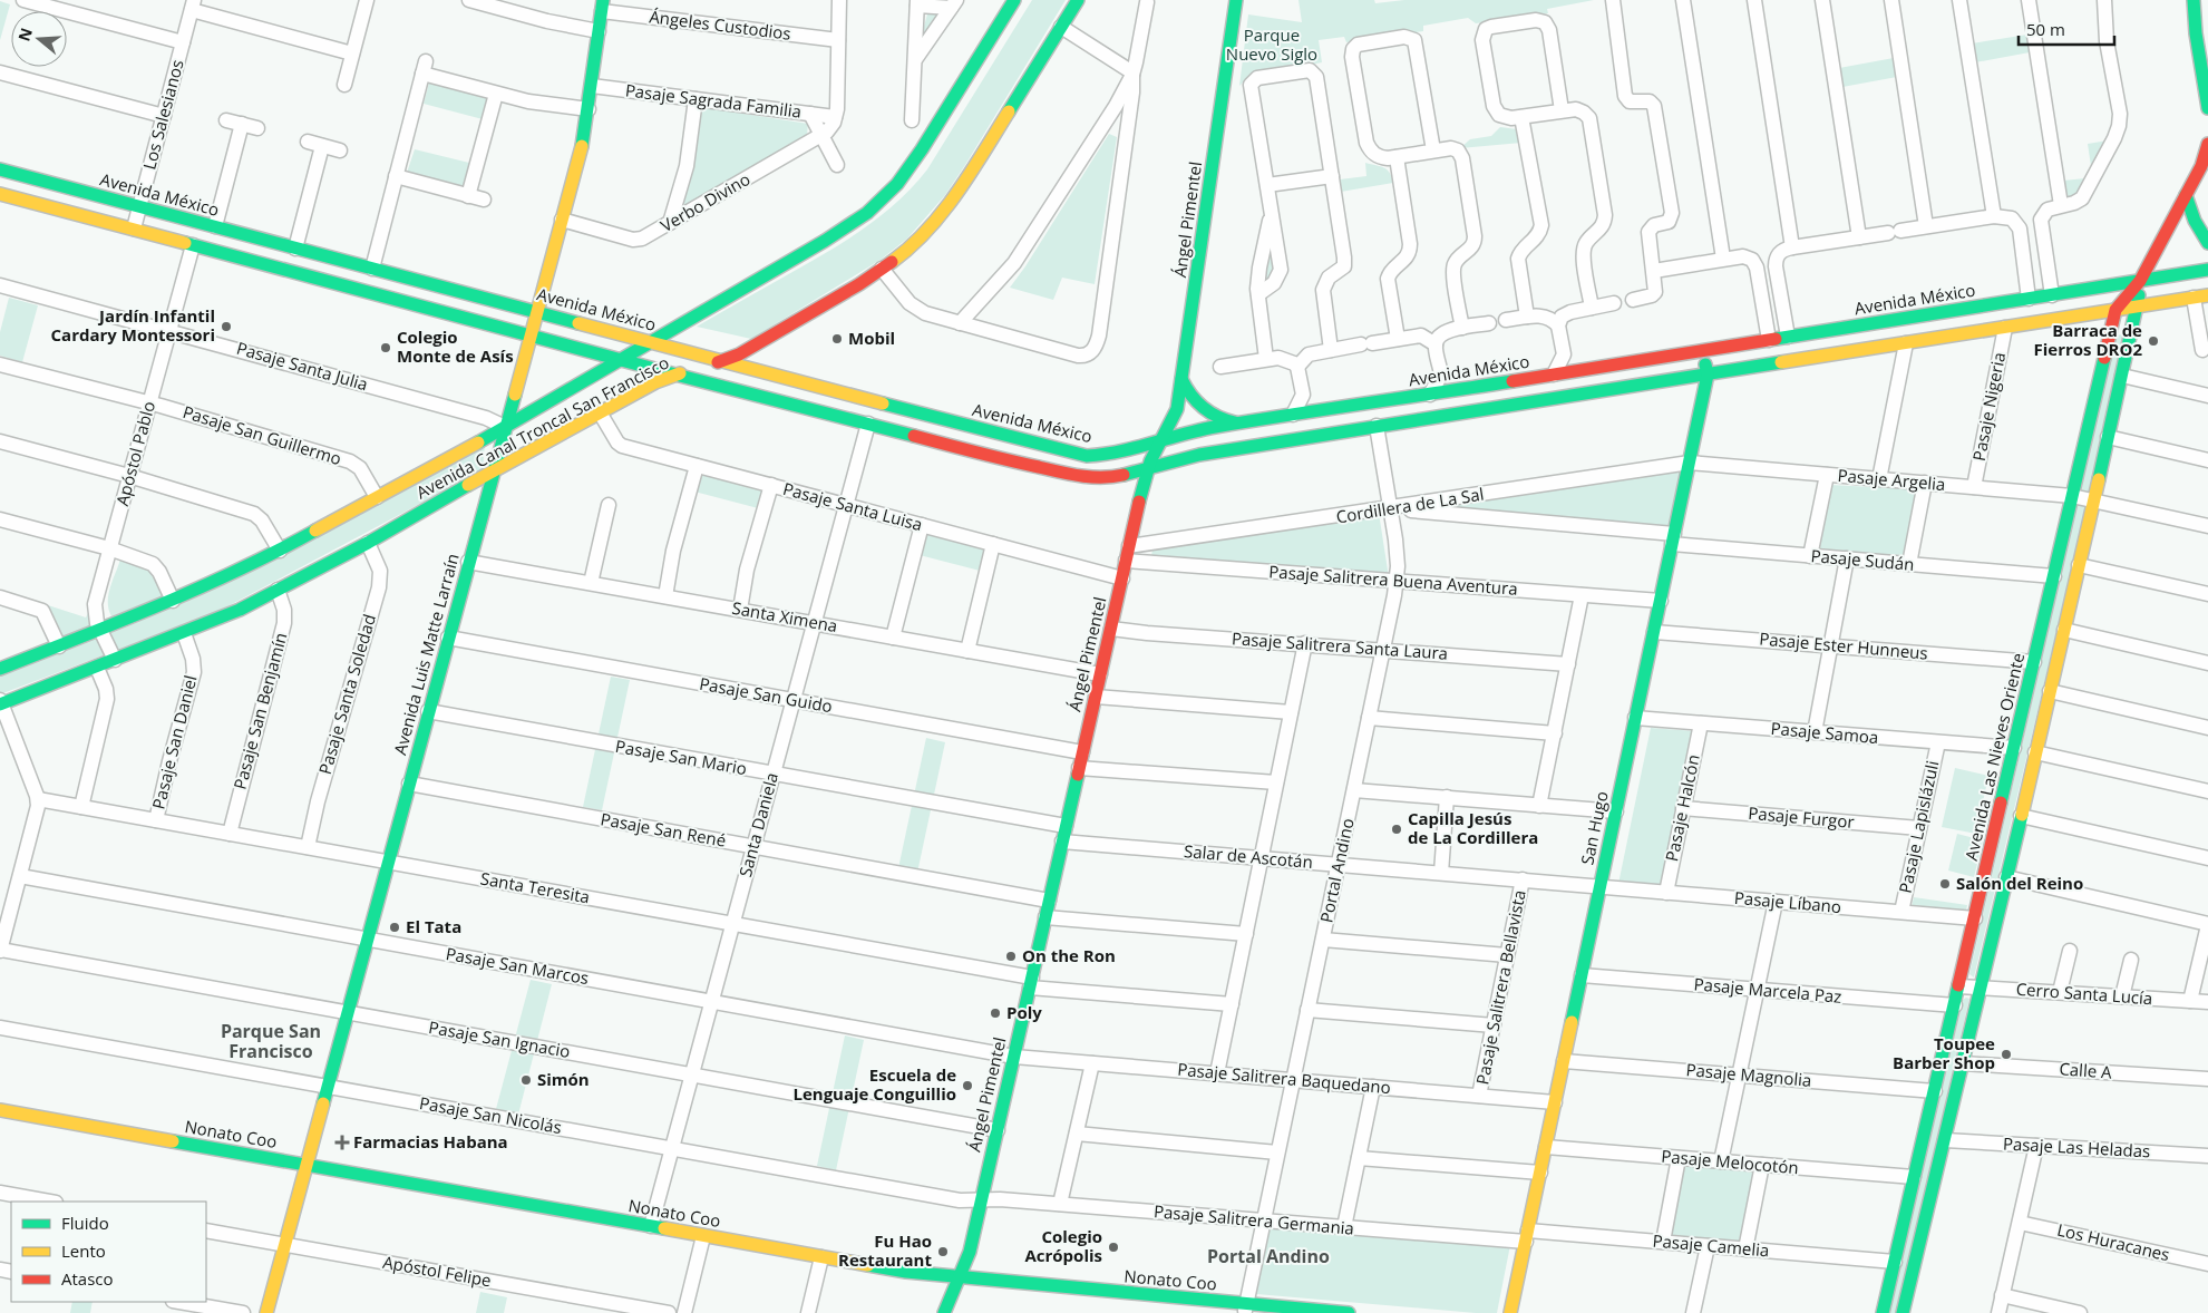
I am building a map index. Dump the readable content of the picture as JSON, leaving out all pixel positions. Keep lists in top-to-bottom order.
{
  "streets": {
    "street": [
      "Ángeles Custodios",
      "Pasaje Sagrada Familia",
      "Los Salesianos",
      "Avenida México",
      "Verbo Divino",
      "Ángel Pimentel",
      "Pasaje Santa Julia",
      "Pasaje Nigeria",
      "Avenida Canal Troncal San Francisco",
      "Pasaje San Guillermo",
      "Apóstol Pablo",
      "Pasaje Argelia",
      "Cordillera de La Sal",
      "Pasaje Santa Luisa",
      "Pasaje Sudán",
      "Pasaje Salitrera Buena Aventura",
      "Santa Ximena",
      "Pasaje Salitrera Santa Laura",
      "Pasaje Ester Hunneus",
      "Avenida Luis Matte Larraín",
      "Pasaje Santa Soledad",
      "Pasaje San Guido",
      "Pasaje San Benjamín",
      "Pasaje Samoa",
      "Pasaje San Daniel",
      "Avenida Las Nieves Oriente",
      "Pasaje San Mario",
      "Pasaje Halcón",
      "Pasaje Furgor",
      "Santa Daniela",
      "Pasaje Lapislázuli",
      "San Hugo",
      "Pasaje San René",
      "Salar de Ascotán",
      "Portal Andino",
      "Santa Teresita",
      "Pasaje Líbano",
      "Pasaje San Marcos",
      "Pasaje Salitrera Bellavista",
      "Pasaje Marcela Paz",
      "Cerro Santa Lucía",
      "Pasaje San Ignacio",
      "Calle A",
      "Pasaje Magnolia",
      "Pasaje Salitrera Baquedano",
      "Pasaje San Nicolás",
      "Nonato Coo",
      "Pasaje Las Heladas",
      "Pasaje Melocotón",
      "Pasaje Salitrera Germania",
      "Los Huracanes",
      "Pasaje Camelia",
      "Apóstol Felipe"
    ]
  },
  "crossings": [
    ["Ángeles Custodios", "Avenida Luis Matte Larraín"],
    ["Pasaje Sagrada Familia", "Verbo Divino"],
    ["Pasaje Sagrada Familia", "Avenida Luis Matte Larraín"],
    ["Los Salesianos", "Avenida México"],
    ["Avenida México", "Ángel Pimentel"],
    ["Avenida México", "Avenida Canal Troncal San Francisco"],
    ["Avenida México", "Avenida Luis Matte Larraín"],
    ["Avenida México", "Avenida Las Nieves Oriente"],
    ["Avenida México", "San Hugo"],
    ["Verbo Divino", "Avenida Luis Matte Larraín"],
    ["Ángel Pimentel", "Cordillera de La Sal"],
    ["Ángel Pimentel", "Pasaje Santa Luisa"],
    ["Ángel Pimentel", "Pasaje Salitrera Buena Aventura"],
    ["Ángel Pimentel", "Santa Ximena"],
    ["Ángel Pimentel", "Pasaje Salitrera Santa Laura"],
    ["Ángel Pimentel", "Pasaje San Guido"],
    ["Ángel Pimentel", "Pasaje San Mario"],
    ["Ángel Pimentel", "Pasaje San René"],
    ["Ángel Pimentel", "Salar de Ascotán"],
    ["Ángel Pimentel", "Santa Teresita"],
    ["Ángel Pimentel", "Pasaje San Marcos"],
    ["Ángel Pimentel", "Pasaje San Ignacio"],
    ["Ángel Pimentel", "Pasaje Salitrera Baquedano"],
    ["Ángel Pimentel", "Pasaje San Nicolás"],
    ["Ángel Pimentel", "Nonato Coo"],
    ["Ángel Pimentel", "Pasaje Salitrera Germania"],
    ["Pasaje Santa Julia", "Avenida Canal Troncal San Francisco"],
    ["Pasaje Santa Julia", "Apóstol Pablo"],
    ["Pasaje Santa Julia", "Avenida Luis Matte Larraín"],
    ["Pasaje Nigeria", "Pasaje Argelia"],
    ["Avenida Canal Troncal San Francisco", "Pasaje San Guillermo"],
    ["Avenida Canal Troncal San Francisco", "Apóstol Pablo"],
    ["Avenida Canal Troncal San Francisco", "Pasaje Santa Luisa"],
    ["Avenida Canal Troncal San Francisco", "Avenida Luis Matte Larraín"],
    ["Avenida Canal Troncal San Francisco", "Pasaje Santa Soledad"],
    ["Avenida Canal Troncal San Francisco", "Pasaje San Benjamín"],
    ["Avenida Canal Troncal San Francisco", "Pasaje San Daniel"],
    ["Pasaje San Guillermo", "Apóstol Pablo"],
    ["Pasaje Argelia", "Cordillera de La Sal"],
    ["Pasaje Argelia", "Avenida Las Nieves Oriente"],
    ["Pasaje Argelia", "San Hugo"],
    ["Cordillera de La Sal", "Pasaje Sudán"],
    ["Cordillera de La Sal", "Pasaje Salitrera Buena Aventura"],
    ["Cordillera de La Sal", "San Hugo"],
    ["Cordillera de La Sal", "Portal Andino"],
    ["Pasaje Santa Luisa", "Santa Daniela"],
    ["Pasaje Sudán", "Avenida Las Nieves Oriente"],
    ["Pasaje Sudán", "San Hugo"],
    ["Pasaje Sudán", "Portal Andino"],
    ["Pasaje Salitrera Buena Aventura", "San Hugo"],
    ["Pasaje Salitrera Buena Aventura", "Portal Andino"],
    ["Santa Ximena", "Avenida Luis Matte Larraín"],
    ["Santa Ximena", "Santa Daniela"],
    ["Pasaje Salitrera Santa Laura", "Portal Andino"],
    ["Pasaje Ester Hunneus", "Avenida Las Nieves Oriente"],
    ["Pasaje Ester Hunneus", "San Hugo"],
    ["Avenida Luis Matte Larraín", "Pasaje San Guido"],
    ["Avenida Luis Matte Larraín", "Pasaje San Mario"],
    ["Avenida Luis Matte Larraín", "Pasaje San René"],
    ["Avenida Luis Matte Larraín", "Santa Teresita"],
    ["Avenida Luis Matte Larraín", "Pasaje San Marcos"],
    ["Avenida Luis Matte Larraín", "Pasaje San Ignacio"],
    ["Avenida Luis Matte Larraín", "Pasaje San Nicolás"],
    ["Avenida Luis Matte Larraín", "Nonato Coo"],
    ["Avenida Luis Matte Larraín", "Apóstol Felipe"],
    ["Pasaje Santa Soledad", "Santa Teresita"],
    ["Pasaje San Guido", "Santa Daniela"],
    ["Pasaje San Benjamín", "Santa Teresita"],
    ["Pasaje Samoa", "Avenida Las Nieves Oriente"],
    ["Pasaje Samoa", "Pasaje Halcón"],
    ["Pasaje Samoa", "Pasaje Lapislázuli"],
    ["Pasaje Samoa", "San Hugo"],
    ["Pasaje San Daniel", "Santa Teresita"],
    ["Avenida Las Nieves Oriente", "Pasaje Líbano"],
    ["Avenida Las Nieves Oriente", "Pasaje Marcela Paz"],
    ["Avenida Las Nieves Oriente", "Cerro Santa Lucía"],
    ["Avenida Las Nieves Oriente", "Calle A"],
    ["Avenida Las Nieves Oriente", "Pasaje Magnolia"],
    ["Avenida Las Nieves Oriente", "Pasaje Las Heladas"],
    ["Avenida Las Nieves Oriente", "Pasaje Melocotón"],
    ["Avenida Las Nieves Oriente", "Pasaje Camelia"],
    ["Pasaje San Mario", "Santa Daniela"],
    ["Pasaje Halcón", "Pasaje Furgor"],
    ["Pasaje Halcón", "Pasaje Líbano"],
    ["Pasaje Furgor", "Pasaje Lapislázuli"],
    ["Santa Daniela", "Pasaje San René"],
    ["Santa Daniela", "Santa Teresita"],
    ["Santa Daniela", "Pasaje San Marcos"],
    ["Santa Daniela", "Pasaje San Ignacio"],
    ["Santa Daniela", "Pasaje San Nicolás"],
    ["Santa Daniela", "Nonato Coo"],
    ["Pasaje Lapislázuli", "Pasaje Líbano"],
    ["San Hugo", "Salar de Ascotán"],
    ["San Hugo", "Pasaje Líbano"],
    ["San Hugo", "Pasaje Marcela Paz"],
    ["San Hugo", "Pasaje Magnolia"],
    ["San Hugo", "Pasaje Salitrera Baquedano"],
    ["San Hugo", "Pasaje Melocotón"],
    ["San Hugo", "Pasaje Salitrera Germania"],
    ["San Hugo", "Pasaje Camelia"],
    ["Salar de Ascotán", "Portal Andino"],
    ["Salar de Ascotán", "Pasaje Líbano"],
    ["Salar de Ascotán", "Pasaje Salitrera Bellavista"],
    ["Portal Andino", "Pasaje Salitrera Baquedano"],
    ["Portal Andino", "Nonato Coo"],
    ["Portal Andino", "Pasaje Salitrera Germania"],
    ["Pasaje San Marcos", "Pasaje Salitrera Baquedano"],
    ["Pasaje Salitrera Bellavista", "Pasaje Salitrera Baquedano"],
    ["Pasaje San Nicolás", "Pasaje Salitrera Germania"],
    ["Pasaje Salitrera Germania", "Pasaje Camelia"]
  ],
  "districts": ["Parque San Francisco", "Portal Andino"],
  "parks": ["Parque Nuevo Siglo"],
  "places": {
    "other": [
      "Jardín Infantil Cardary Montessori",
      "Mobil",
      "Barraca de Fierros DRO2",
      "Colegio Monte de Asís",
      "Capilla Jesús de La Cordillera",
      "Salón del Reino",
      "El Tata",
      "On the Ron",
      "Poly",
      "Toupee Barber Shop",
      "Simón",
      "Escuela de Lenguaje Conguillio",
      "Colegio Acrópolis",
      "Fu Hao Restaurant"
    ],
    "health": ["Farmacias Habana"]
  },
  "legend": ["Fluido", "Lento", "Atasco"],
  "scale_bar": "50 m",
  "north": "left"
}
